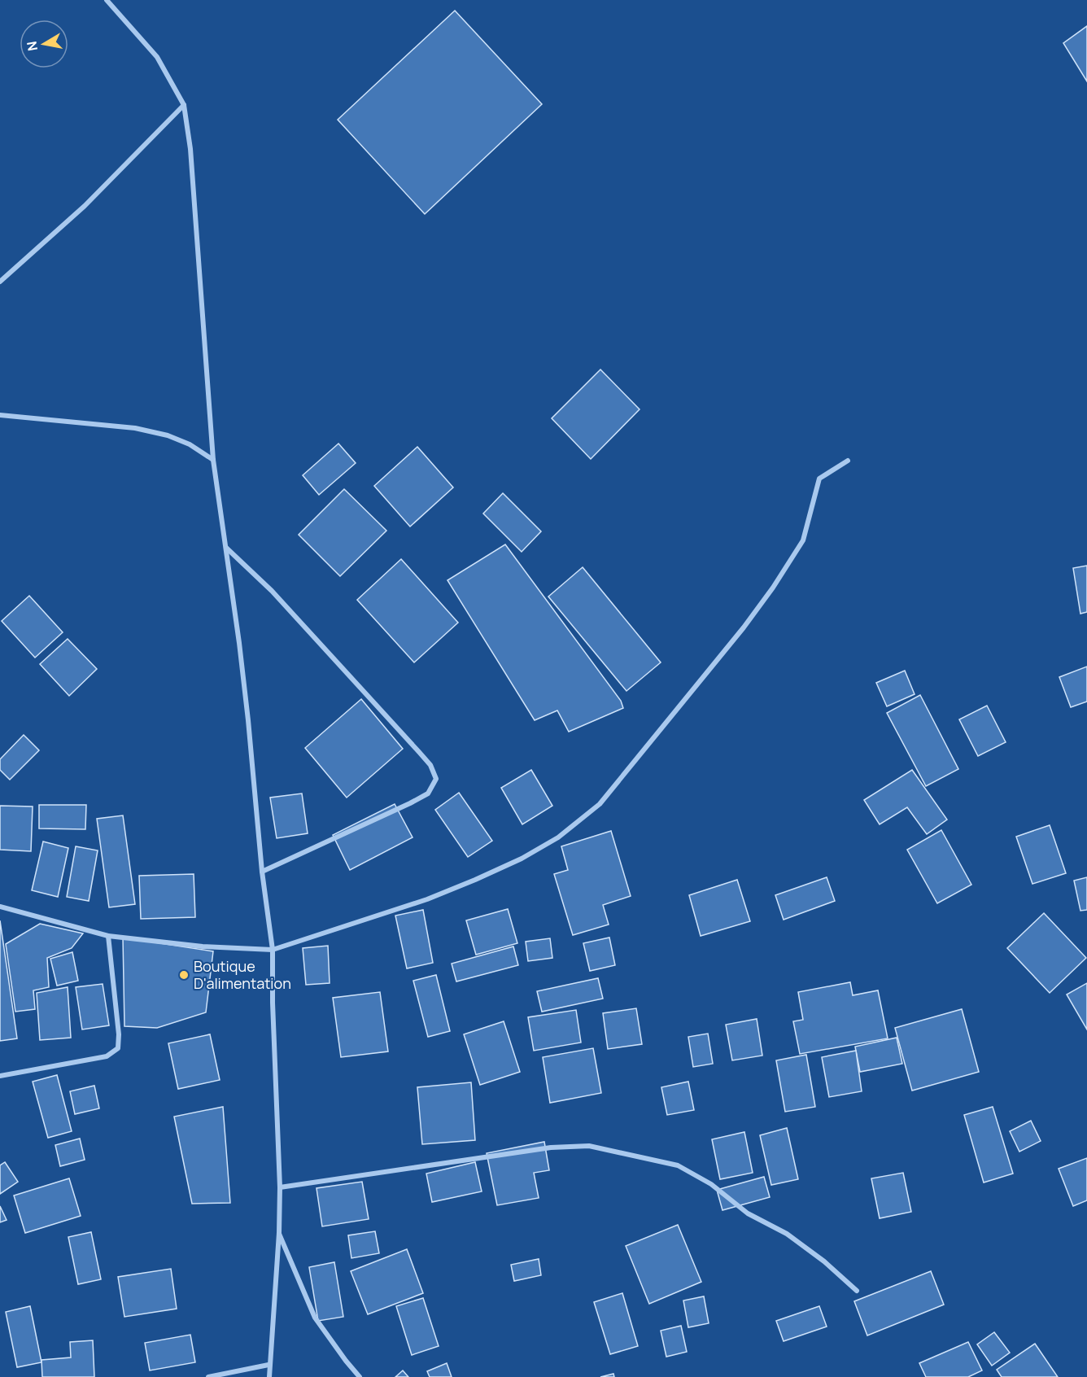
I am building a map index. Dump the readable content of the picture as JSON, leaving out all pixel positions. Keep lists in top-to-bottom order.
{
  "places": ["Boutique D'alimentation"],
  "north": "left"
}
